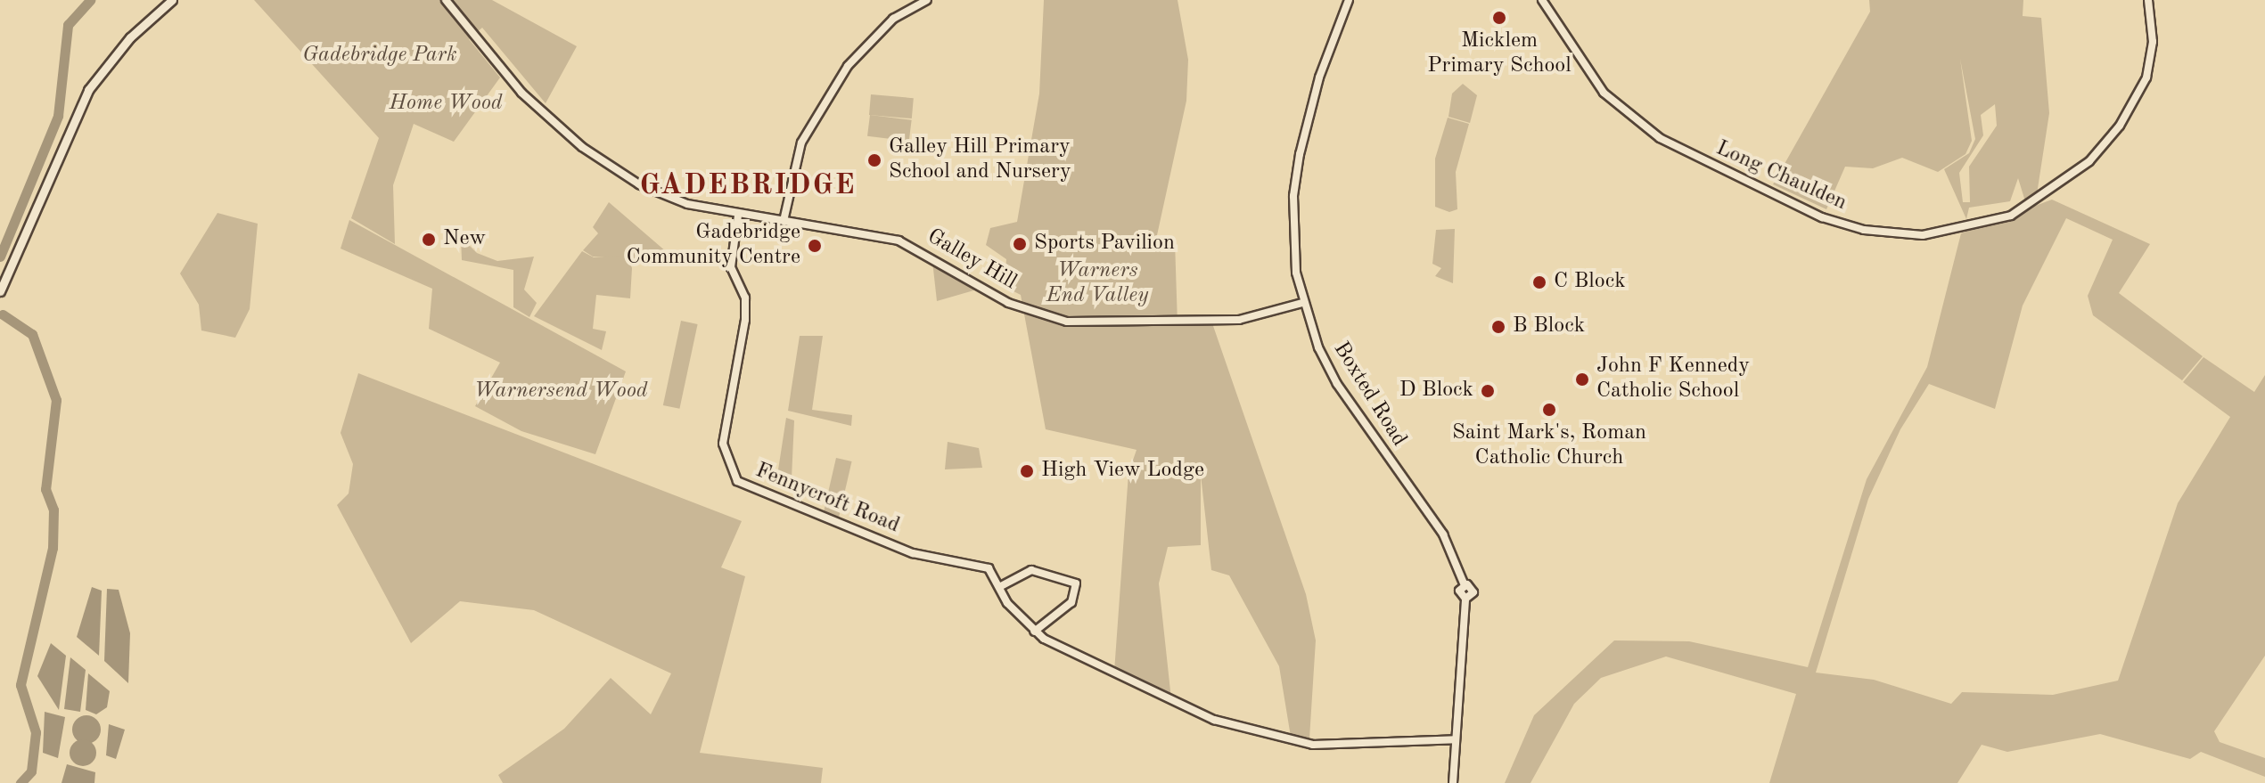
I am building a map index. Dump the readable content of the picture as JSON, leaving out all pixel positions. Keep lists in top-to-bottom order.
{
  "streets": {
    "street": [
      "Long Chaulden",
      "Galley Hill",
      "Boxted Road",
      "Fennycroft Road"
    ]
  },
  "crossings": [
    ["Galley Hill", "Boxted Road"],
    ["Galley Hill", "Fennycroft Road"],
    ["Boxted Road", "Fennycroft Road"]
  ],
  "districts": ["GADEBRIDGE"],
  "parks": [
    "Gadebridge Park",
    "Home Wood",
    "Warners End Valley",
    "Warnersend Wood"
  ],
  "places": [
    "Micklem Primary School",
    "Galley Hill Primary School and Nursery",
    "New",
    "Sports Pavilion",
    "Gadebridge Community Centre",
    "C Block",
    "B Block",
    "John F Kennedy Catholic School",
    "D Block",
    "Saint Mark's, Roman Catholic Church",
    "High View Lodge"
  ]
}
